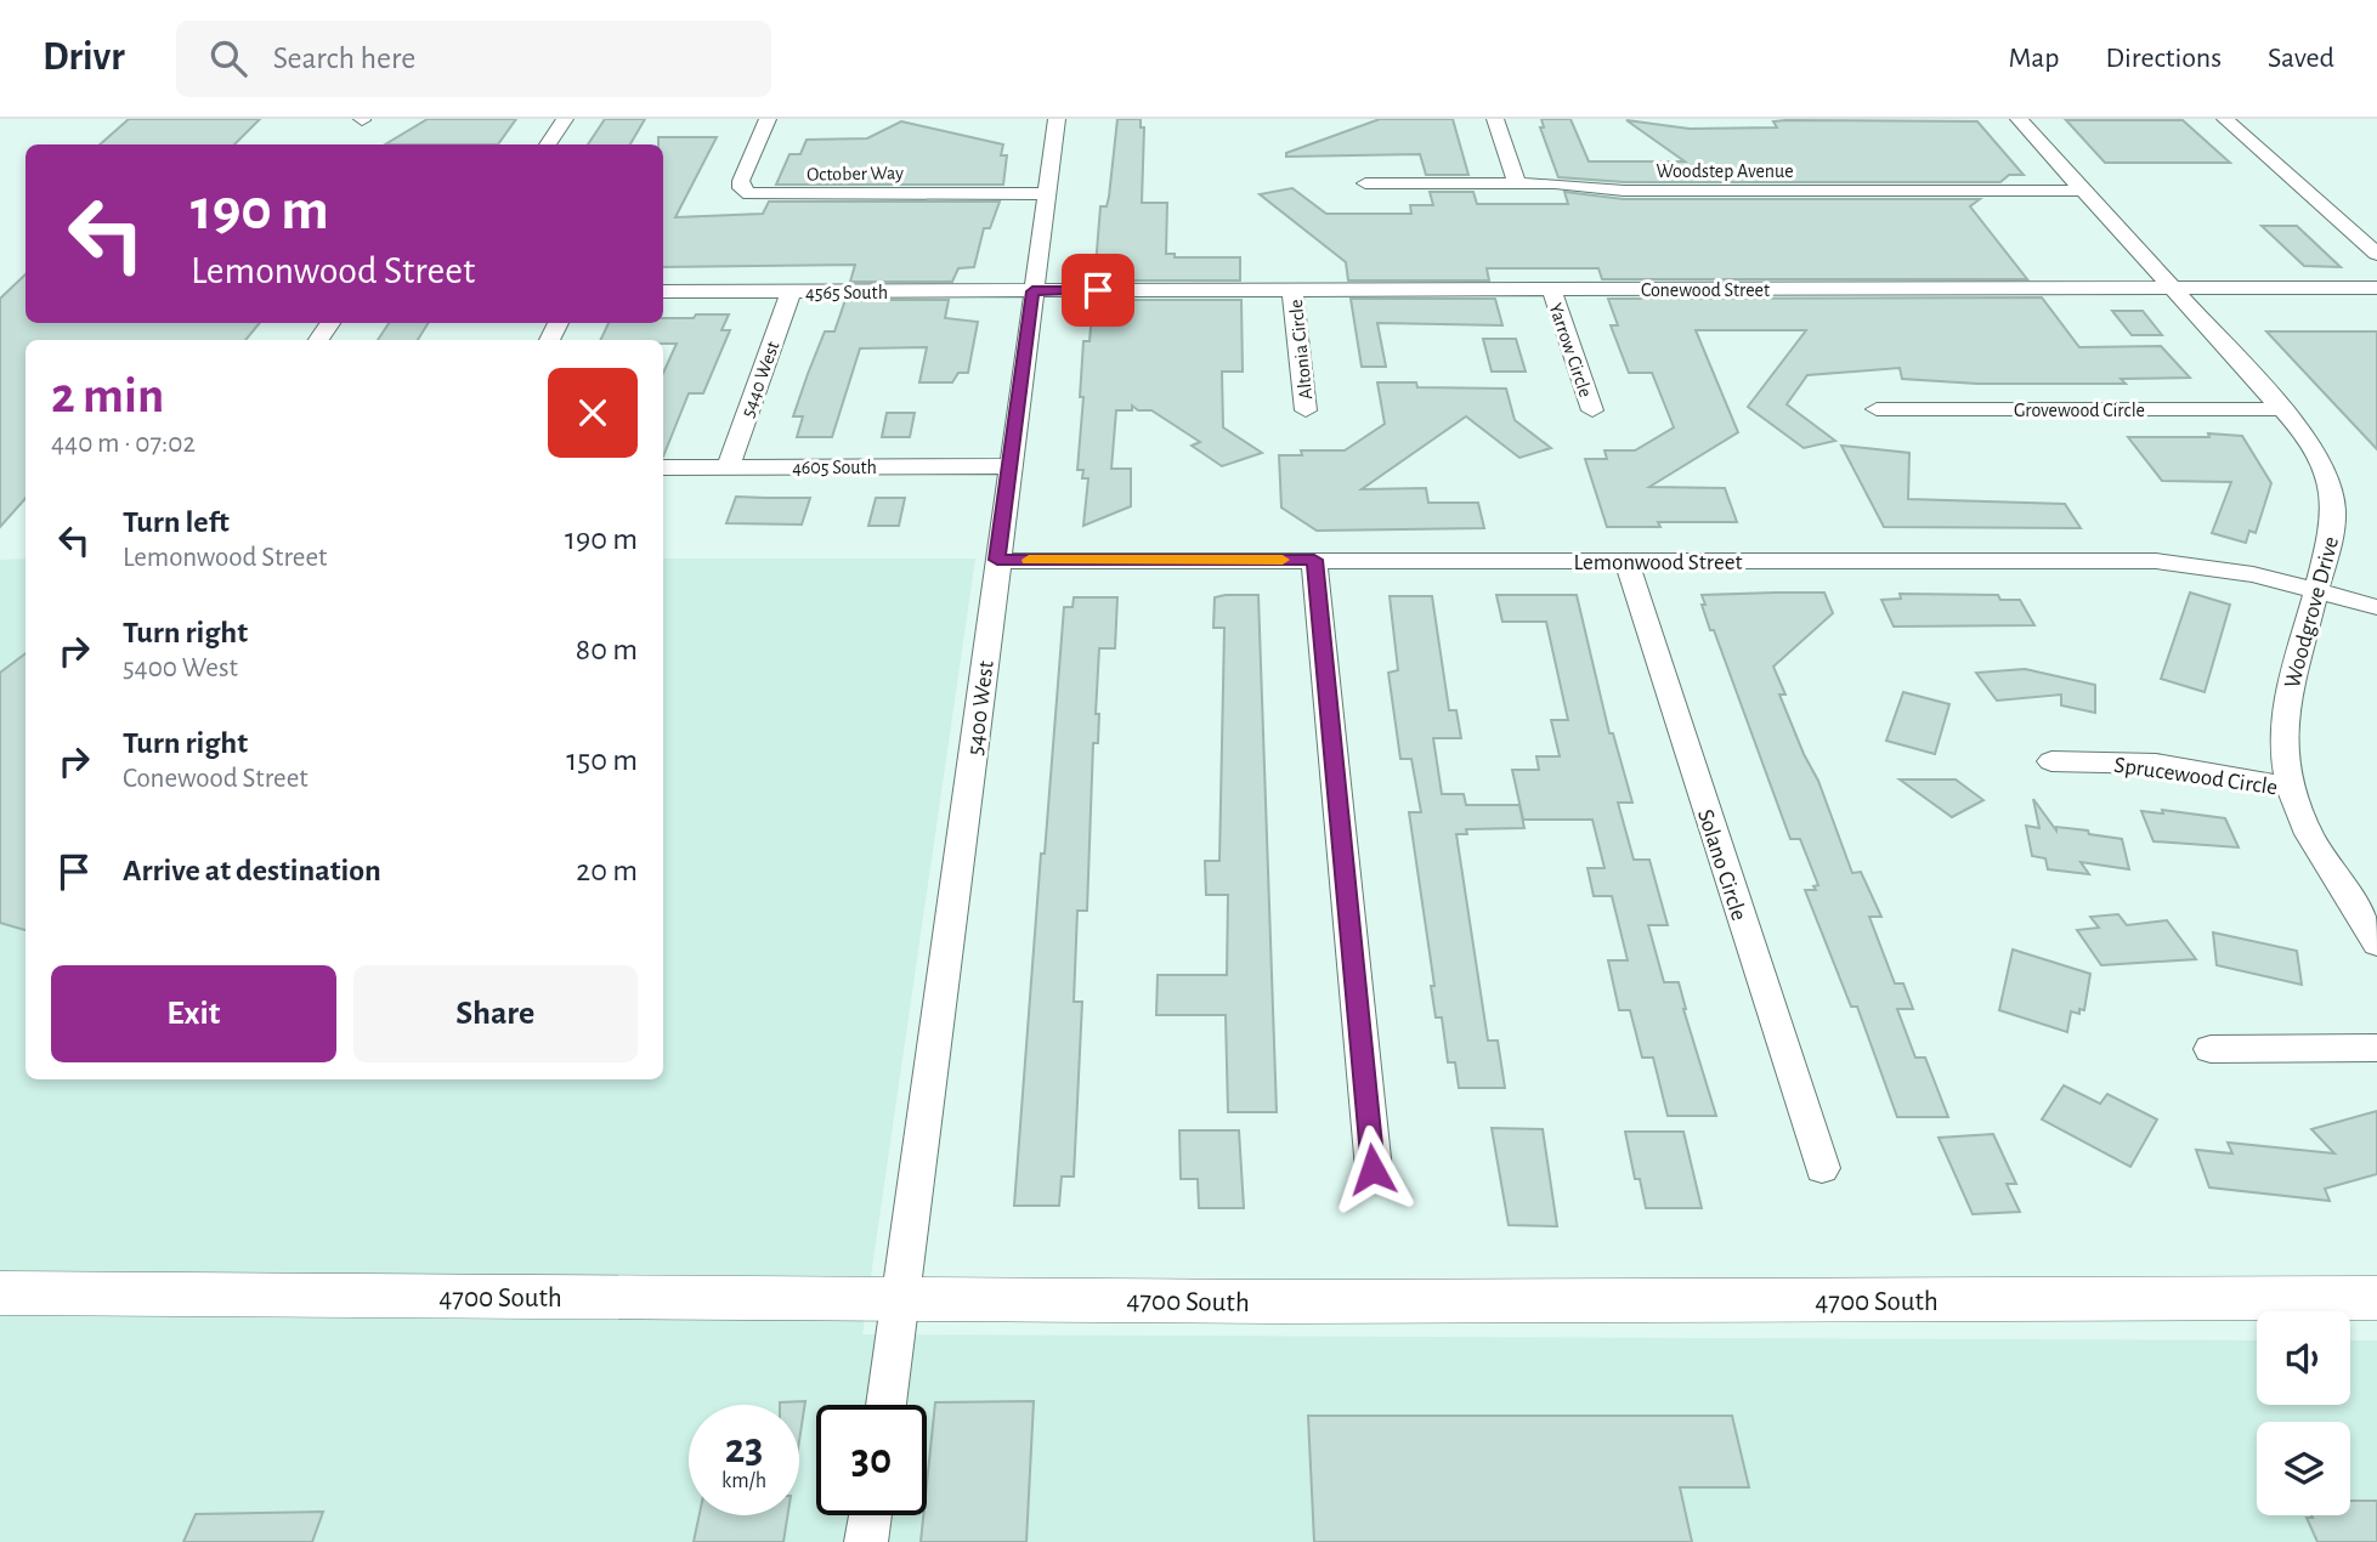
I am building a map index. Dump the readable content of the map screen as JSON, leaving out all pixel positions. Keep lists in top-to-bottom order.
{
  "streets": {
    "main road": ["4700 South"],
    "street": [
      "Woodstep Avenue",
      "October Way",
      "Conewood Street",
      "4565 South",
      "Altonia Circle",
      "Yarrow Circle",
      "5440 West",
      "Grovewood Circle",
      "4605 South",
      "Lemonwood Street",
      "Woodgrove Drive",
      "5400 West",
      "Sprucewood Circle",
      "Solano Circle"
    ]
  },
  "crossings": [
    ["Woodstep Avenue", "Woodgrove Drive"],
    ["October Way", "5400 West"],
    ["Conewood Street", "4565 South"],
    ["Conewood Street", "Altonia Circle"],
    ["Conewood Street", "Yarrow Circle"],
    ["Conewood Street", "Woodgrove Drive"],
    ["Conewood Street", "5400 West"],
    ["4565 South", "5440 West"],
    ["4565 South", "5400 West"],
    ["5440 West", "4605 South"],
    ["Grovewood Circle", "Woodgrove Drive"],
    ["4605 South", "5400 West"],
    ["Lemonwood Street", "Woodgrove Drive"],
    ["Lemonwood Street", "5400 West"],
    ["Lemonwood Street", "Solano Circle"],
    ["Woodgrove Drive", "Sprucewood Circle"],
    ["5400 West", "4700 South"]
  ],
  "page": {
    "header": "Drivr",
    "search": "Search here",
    "nav": ["Map", "Directions", "Saved"],
    "turn": ["190 m", "Lemonwood Street"],
    "heading": ["2 min", "440 m · 07:02"],
    "list": [
      {
        "name": "Turn left",
        "note": "Lemonwood Street",
        "value": "190 m"
      },
      {
        "name": "Turn right",
        "note": "5400 West",
        "value": "80 m"
      },
      {
        "name": "Turn right",
        "note": "Conewood Street",
        "value": "150 m"
      },
      {
        "name": "Arrive at destination",
        "value": "20 m"
      }
    ],
    "buttons": ["Exit", "Share"],
    "speed": "23 km/h",
    "limit": "30"
  }
}
